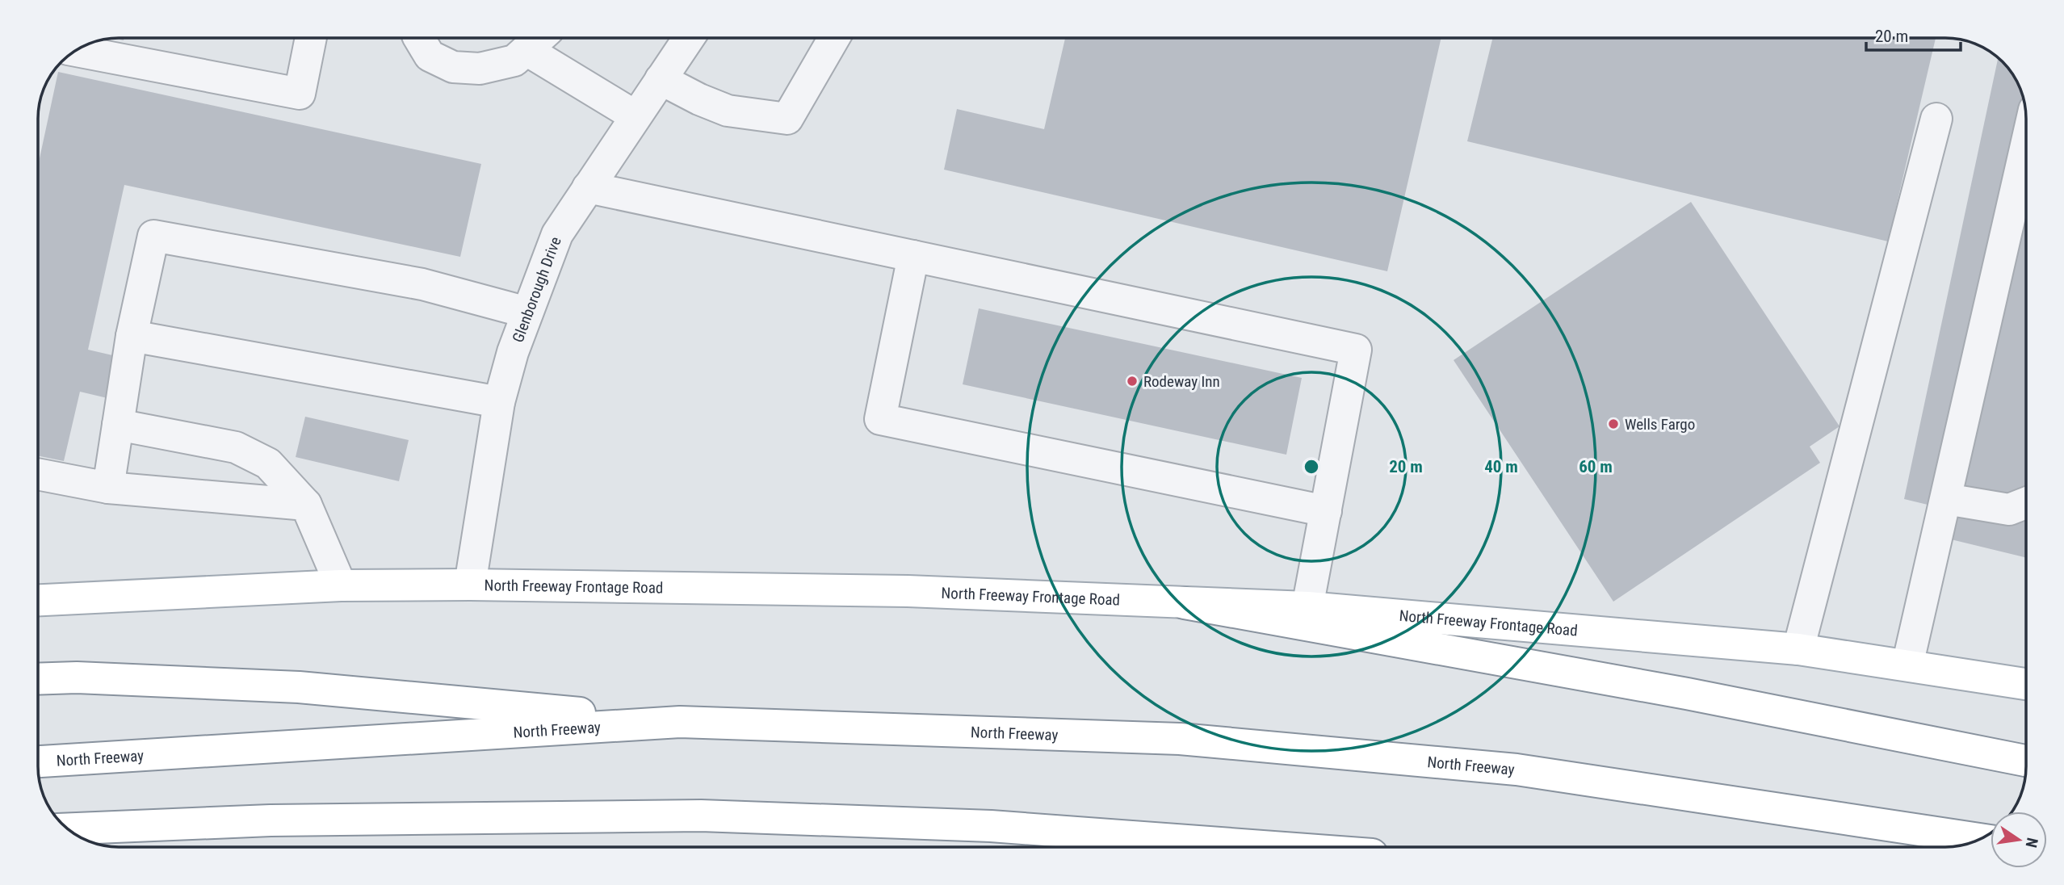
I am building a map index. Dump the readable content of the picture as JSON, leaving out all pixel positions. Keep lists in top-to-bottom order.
{
  "streets": {
    "main road": ["North Freeway Frontage Road", "North Freeway"],
    "street": ["Glenborough Drive"]
  },
  "crossings": [
    ["Glenborough Drive", "North Freeway Frontage Road"]
  ],
  "places": ["Rodeway Inn", "Wells Fargo"],
  "scale_bar": "20 m",
  "north": "right",
  "rings": ["20 m", "40 m", "60 m"]
}
